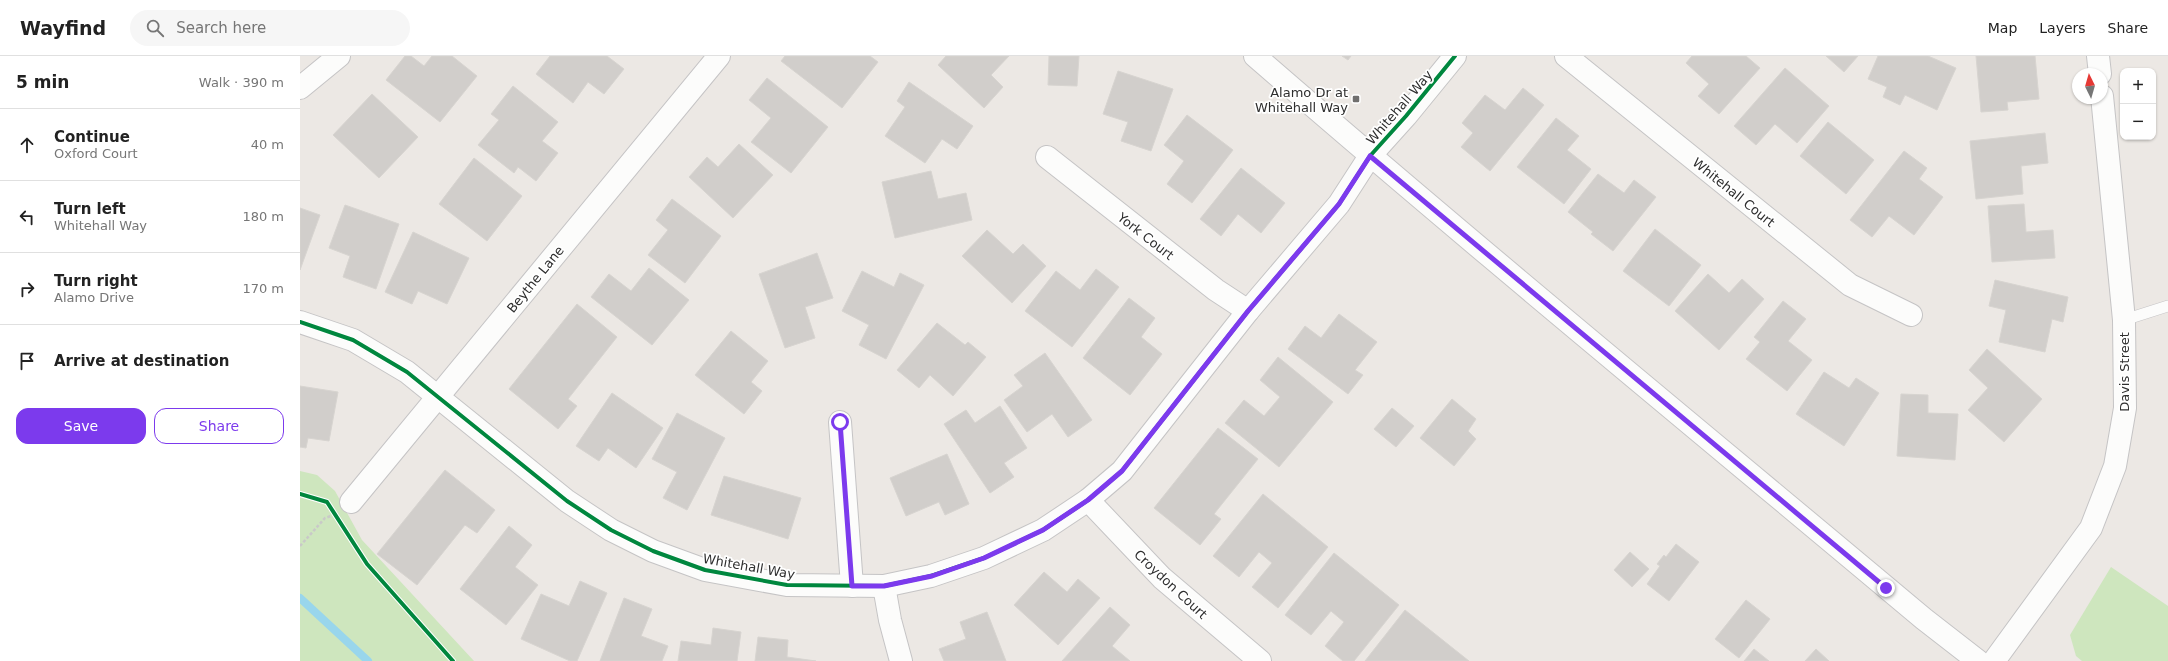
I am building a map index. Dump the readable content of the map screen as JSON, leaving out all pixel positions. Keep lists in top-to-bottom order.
{
  "streets": {
    "street": [
      "Whitehall Way",
      "Whitehall Court",
      "York Court",
      "Beythe Lane",
      "Davis Street",
      "Croydon Court"
    ]
  },
  "crossings": [
    ["Whitehall Way", "York Court"],
    ["Whitehall Way", "Beythe Lane"],
    ["Whitehall Way", "Croydon Court"]
  ],
  "places": {
    "transit": ["Alamo Dr at Whitehall Way"]
  },
  "north": "top",
  "page": {
    "header": "Wayfind",
    "search": "Search here",
    "nav": ["Map", "Layers", "Share"],
    "heading": ["5 min", "Walk · 390 m"],
    "map_buttons": ["+", "−"],
    "list": [
      ["Continue", "Oxford Court", "40 m"],
      ["Turn left", "Whitehall Way", "180 m"],
      ["Turn right", "Alamo Drive", "170 m"],
      "Arrive at destination"
    ],
    "buttons": ["Save", "Share"]
  }
}
